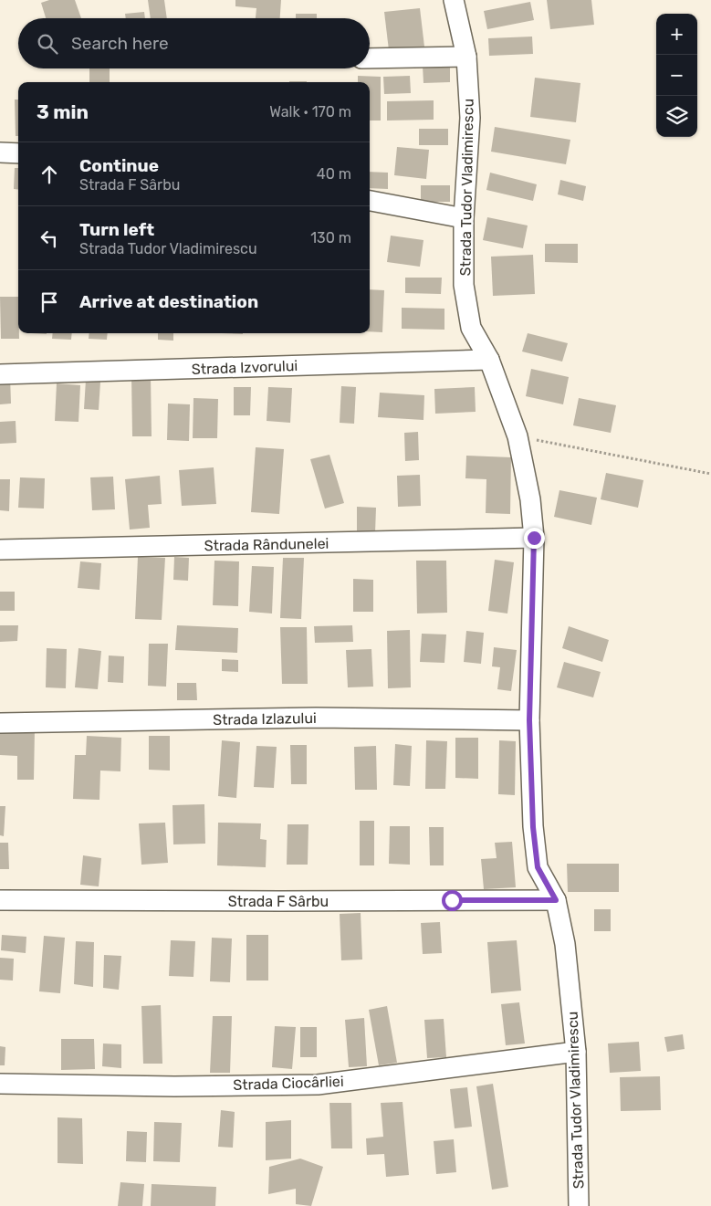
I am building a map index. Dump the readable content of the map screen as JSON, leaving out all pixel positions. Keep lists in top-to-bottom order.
{
  "streets": {
    "street": [
      "Strada Tudor Vladimirescu",
      "Strada Izvorului",
      "Strada Rândunelei",
      "Strada Izlazului",
      "Strada F Sârbu",
      "Strada Ciocârliei"
    ]
  },
  "crossings": [
    ["Strada Tudor Vladimirescu", "Strada Izvorului"],
    ["Strada Tudor Vladimirescu", "Strada Rândunelei"],
    ["Strada Tudor Vladimirescu", "Strada Izlazului"],
    ["Strada Tudor Vladimirescu", "Strada F Sârbu"],
    ["Strada Tudor Vladimirescu", "Strada Ciocârliei"]
  ],
  "page": {
    "map_buttons": ["+", "−"],
    "search": "Search here",
    "heading": ["3 min", "Walk · 170 m"],
    "list": [
      ["Continue", "Strada F Sârbu", "40 m"],
      ["Turn left", "Strada Tudor Vladimirescu", "130 m"],
      "Arrive at destination"
    ]
  }
}
